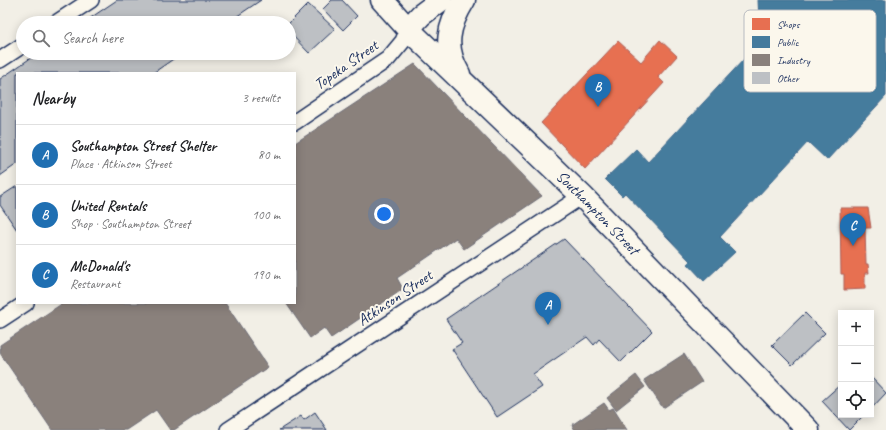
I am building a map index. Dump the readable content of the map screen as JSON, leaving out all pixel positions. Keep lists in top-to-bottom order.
{
  "streets": {
    "main road": ["Southampton Street"],
    "street": ["Topeka Street", "Atkinson Street"]
  },
  "crossings": [
    ["Topeka Street", "Southampton Street"],
    ["Southampton Street", "Atkinson Street"]
  ],
  "legend": [
    "Shops",
    "Public",
    "Industry",
    "Other"
  ],
  "page": {
    "search": "Search here",
    "heading": ["Nearby", "3 results"],
    "pins": ["B", "C", "A"],
    "list": [
      {
        "mark": "A",
        "name": "Southampton Street Shelter",
        "note": "Place · Atkinson Street",
        "value": "80 m"
      },
      {
        "mark": "B",
        "name": "United Rentals",
        "note": "Shop · Southampton Street",
        "value": "100 m"
      },
      {
        "mark": "C",
        "name": "McDonald's",
        "note": "Restaurant",
        "value": "190 m"
      }
    ],
    "map_buttons": ["+", "−"]
  }
}
